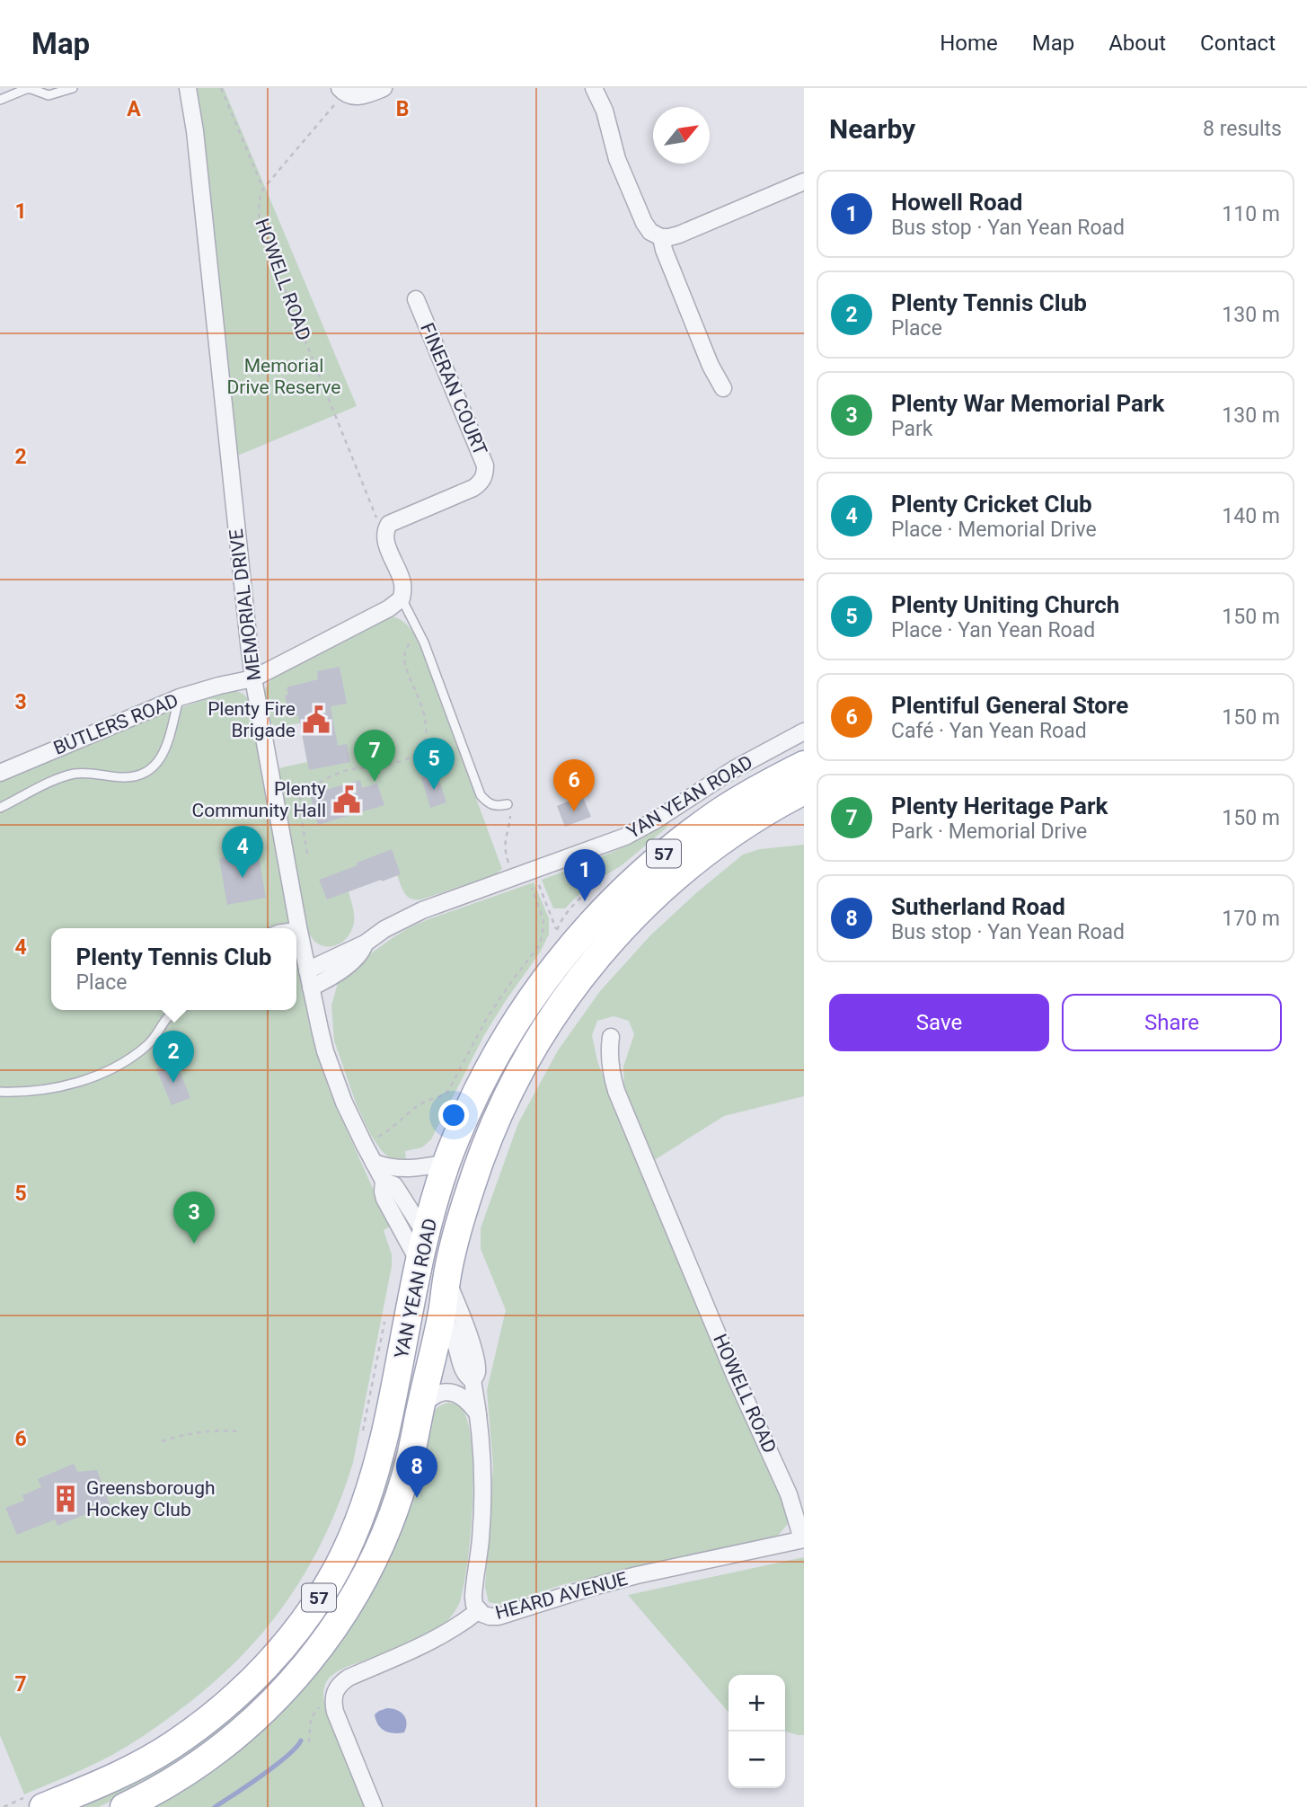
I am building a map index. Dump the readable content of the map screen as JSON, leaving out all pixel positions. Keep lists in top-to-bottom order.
{
  "streets": {
    "main road": [
      "MEMORIAL DRIVE",
      "YAN YEAN ROAD",
      "57",
      "HEARD AVENUE"
    ],
    "street": ["HOWELL ROAD", "FINERAN COURT", "BUTLERS ROAD"]
  },
  "crossings": [
    ["HOWELL ROAD", "FINERAN COURT"],
    ["HOWELL ROAD", "HEARD AVENUE"],
    ["MEMORIAL DRIVE", "BUTLERS ROAD"],
    ["MEMORIAL DRIVE", "YAN YEAN ROAD"],
    ["MEMORIAL DRIVE", "HEARD AVENUE"],
    ["YAN YEAN ROAD", "HEARD AVENUE"]
  ],
  "parks": ["Memorial Drive Reserve"],
  "places": {
    "public building": ["Plenty Fire Brigade", "Plenty Community Hall"],
    "building": ["Greensborough Hockey Club"]
  },
  "north": "top right",
  "page": {
    "header": "Map",
    "nav": [
      "Home",
      "Map",
      "About",
      "Contact"
    ],
    "heading": ["Nearby", "8 results"],
    "list": [
      {
        "mark": "1",
        "name": "Howell Road",
        "note": "Bus stop · Yan Yean Road",
        "value": "110 m"
      },
      {
        "mark": "2",
        "name": "Plenty Tennis Club",
        "note": "Place",
        "value": "130 m"
      },
      {
        "mark": "3",
        "name": "Plenty War Memorial Park",
        "note": "Park",
        "value": "130 m"
      },
      {
        "mark": "4",
        "name": "Plenty Cricket Club",
        "note": "Place · Memorial Drive",
        "value": "140 m"
      },
      {
        "mark": "5",
        "name": "Plenty Uniting Church",
        "note": "Place · Yan Yean Road",
        "value": "150 m"
      },
      {
        "mark": "6",
        "name": "Plentiful General Store",
        "note": "Café · Yan Yean Road",
        "value": "150 m"
      },
      {
        "mark": "7",
        "name": "Plenty Heritage Park",
        "note": "Park · Memorial Drive",
        "value": "150 m"
      },
      {
        "mark": "8",
        "name": "Sutherland Road",
        "note": "Bus stop · Yan Yean Road",
        "value": "170 m"
      }
    ],
    "pins": [
      "7",
      "5",
      "6",
      "4",
      "1",
      "2",
      "3",
      "8"
    ],
    "popup": ["Plenty Tennis Club", "Place"],
    "buttons": ["Save", "Share"],
    "map_buttons": ["+", "−"]
  },
  "grid": {
    "columns": ["A", "B"],
    "rows": [
      "1",
      "2",
      "3",
      "4",
      "5",
      "6",
      "7"
    ]
  }
}
